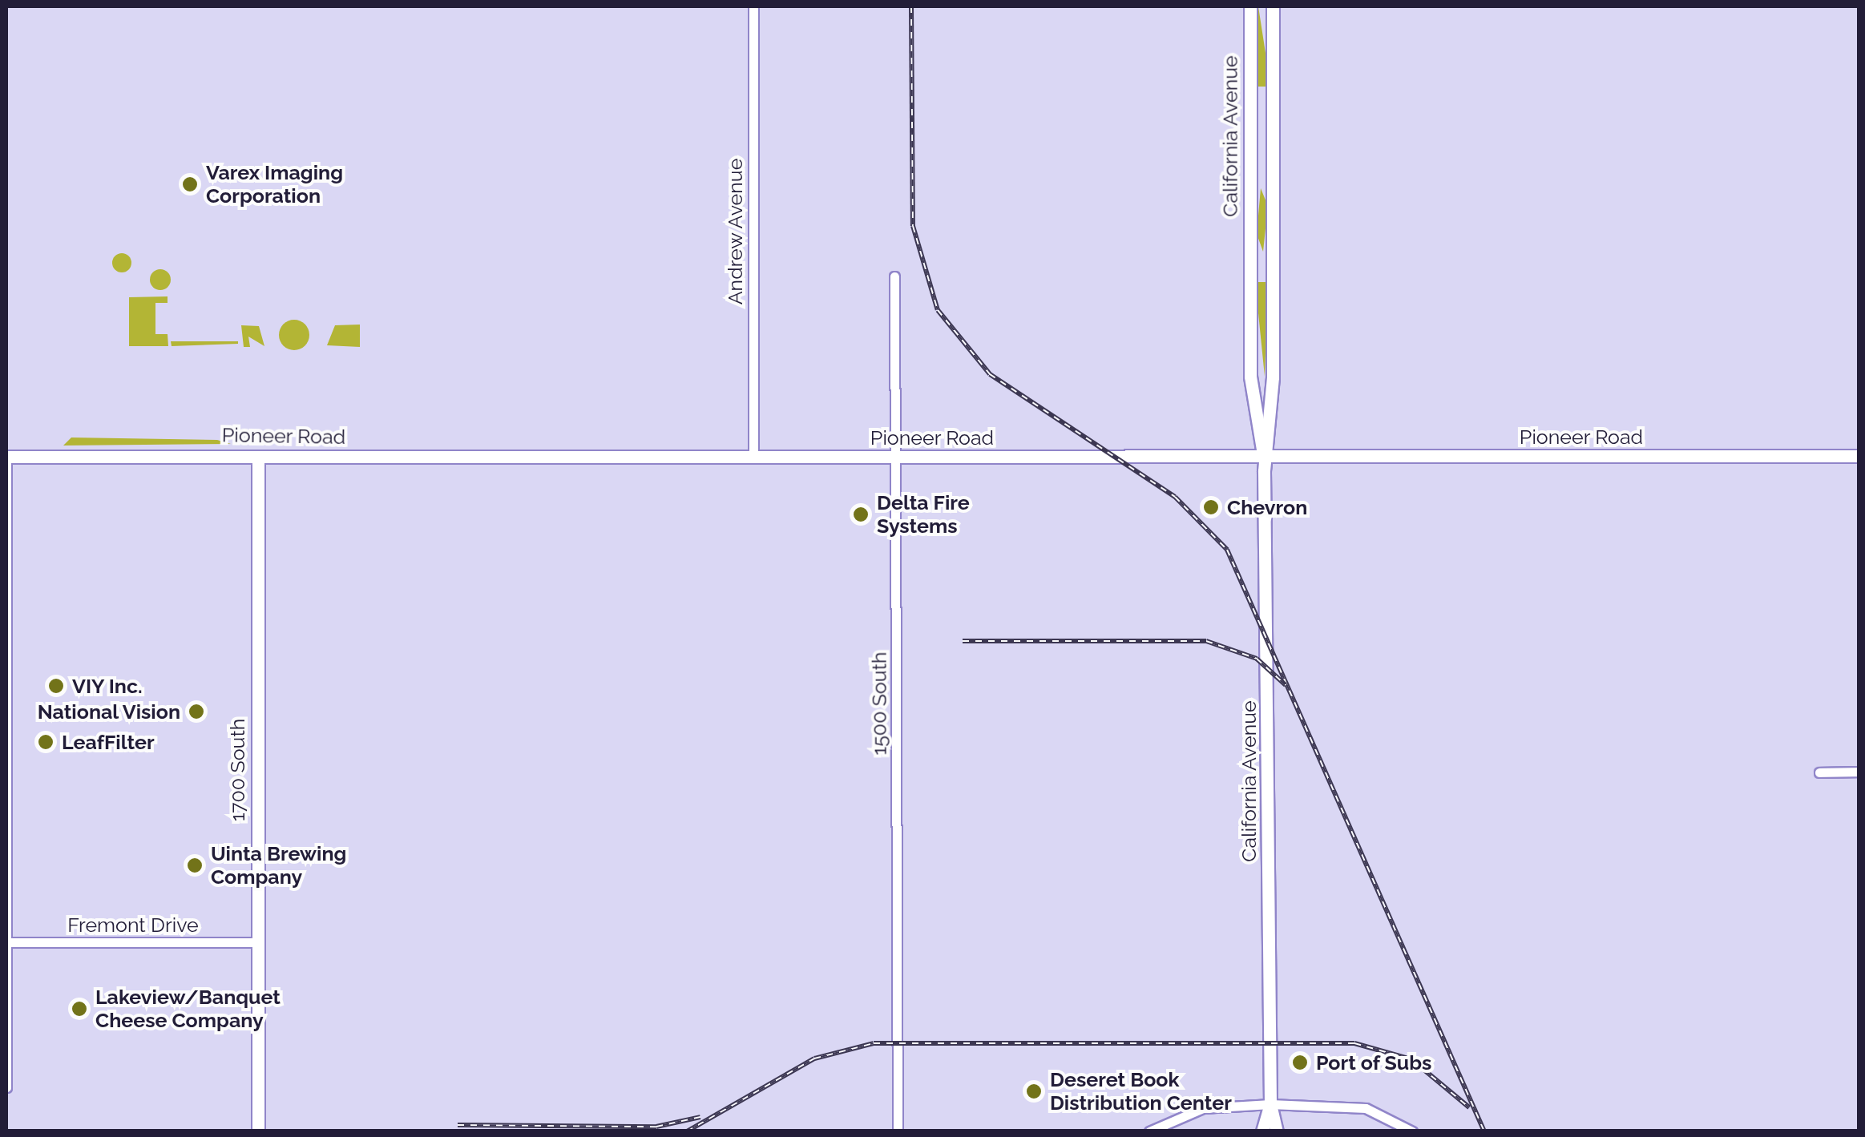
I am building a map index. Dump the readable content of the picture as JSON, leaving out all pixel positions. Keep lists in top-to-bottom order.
{
  "streets": {
    "main road": ["California Avenue", "Pioneer Road", "1700 South"],
    "street": ["Andrew Avenue", "1500 South", "Fremont Drive"]
  },
  "crossings": [
    ["California Avenue", "Pioneer Road"],
    ["Andrew Avenue", "Pioneer Road"],
    ["Pioneer Road", "1500 South"],
    ["Pioneer Road", "1700 South"],
    ["1700 South", "Fremont Drive"]
  ],
  "places": [
    "Varex Imaging Corporation",
    "Chevron",
    "Delta Fire Systems",
    "VIY Inc.",
    "National Vision",
    "LeafFilter",
    "Uinta Brewing Company",
    "Lakeview/Banquet Cheese Company",
    "Port of Subs",
    "Deseret Book Distribution Center"
  ]
}
